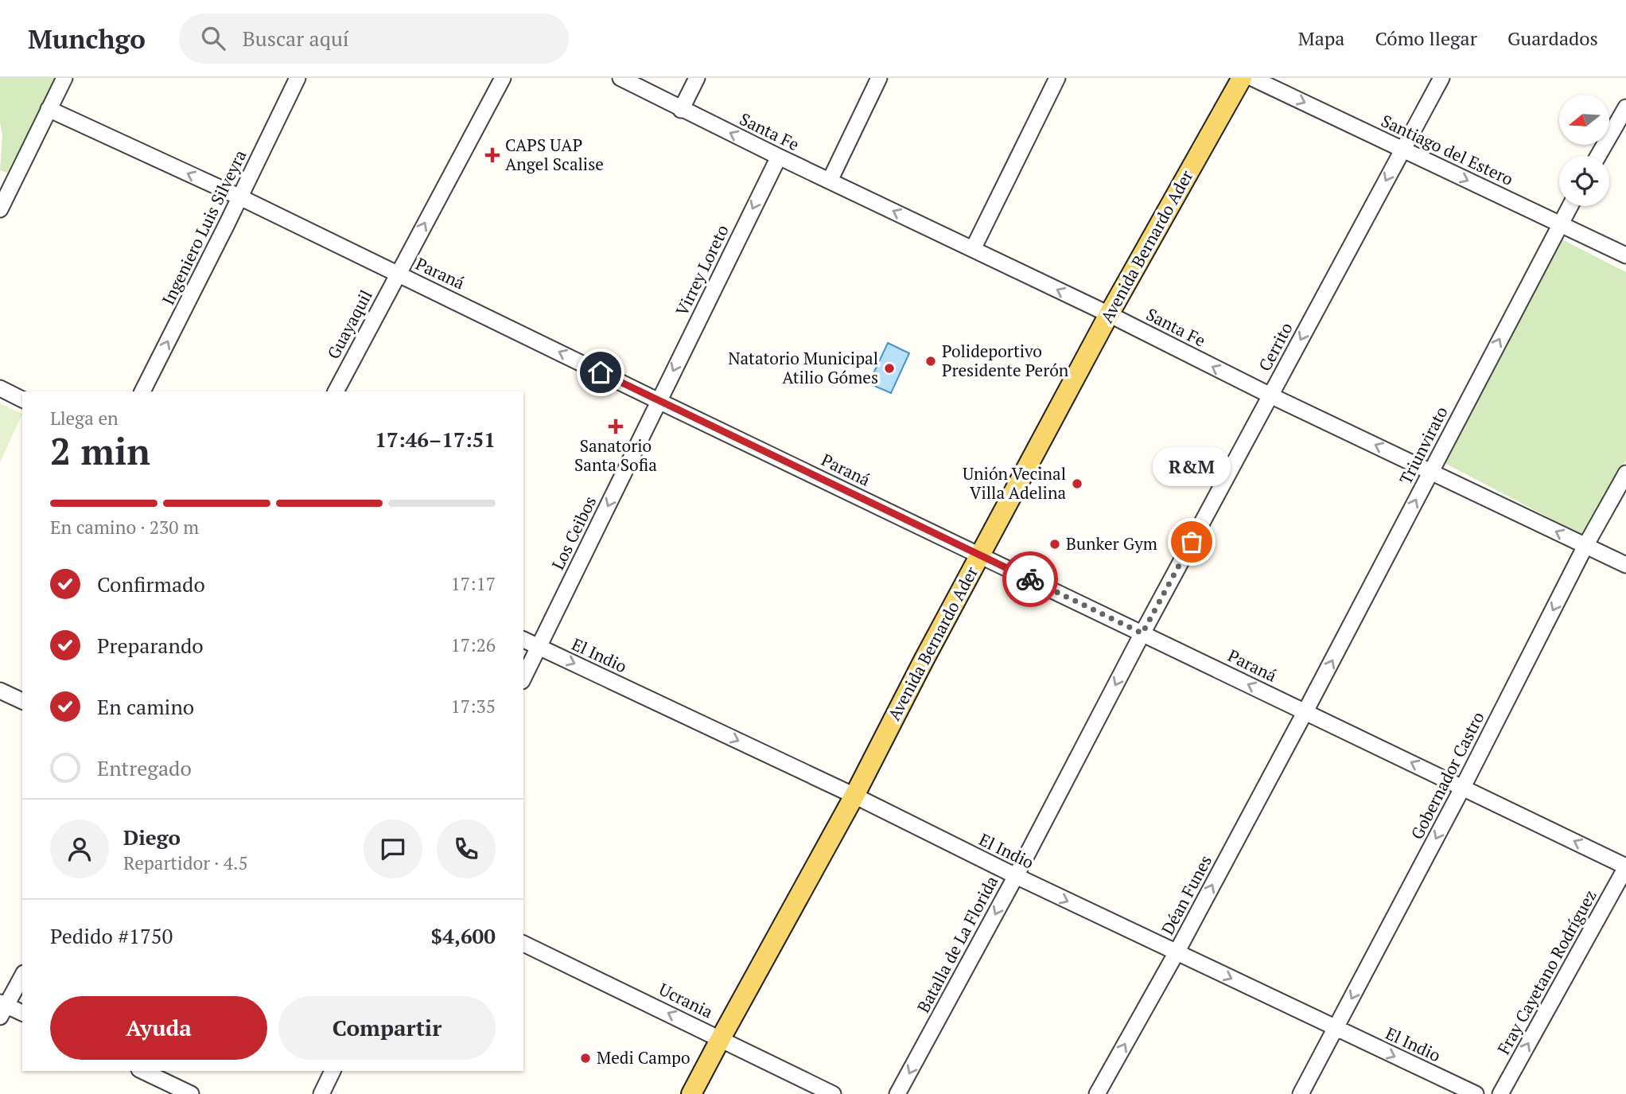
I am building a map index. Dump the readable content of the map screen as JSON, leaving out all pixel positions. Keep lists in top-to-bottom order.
{
  "streets": {
    "main road": ["Avenida Bernardo Ader"],
    "street": [
      "Santa Fe",
      "Santiago del Estero",
      "Ingeniero Luis Silveyra",
      "Virrey Loreto",
      "Paraná",
      "Guayaquil",
      "Cerrito",
      "Triunvirato",
      "Los Ceibos",
      "El Indio",
      "Gobernador Castro",
      "Déan Funes",
      "Batalla de La Florida",
      "Fray Cayetano Rodríguez",
      "Ucrania"
    ]
  },
  "crossings": [
    ["Santa Fe", "Avenida Bernardo Ader"],
    ["Santa Fe", "Virrey Loreto"],
    ["Santa Fe", "Cerrito"],
    ["Santa Fe", "Triunvirato"],
    ["Santa Fe", "Gobernador Castro"],
    ["Santiago del Estero", "Cerrito"],
    ["Santiago del Estero", "Triunvirato"],
    ["Ingeniero Luis Silveyra", "Paraná"],
    ["Avenida Bernardo Ader", "Paraná"],
    ["Avenida Bernardo Ader", "El Indio"],
    ["Avenida Bernardo Ader", "Ucrania"],
    ["Virrey Loreto", "Paraná"],
    ["Virrey Loreto", "Los Ceibos"],
    ["Paraná", "Guayaquil"],
    ["Paraná", "Cerrito"],
    ["Paraná", "Triunvirato"],
    ["Paraná", "Los Ceibos"],
    ["Paraná", "Gobernador Castro"],
    ["Paraná", "Déan Funes"],
    ["Paraná", "Batalla de La Florida"],
    ["Paraná", "Fray Cayetano Rodríguez"],
    ["Cerrito", "Batalla de La Florida"],
    ["Triunvirato", "Déan Funes"],
    ["Los Ceibos", "El Indio"],
    ["El Indio", "Gobernador Castro"],
    ["El Indio", "Déan Funes"],
    ["El Indio", "Batalla de La Florida"]
  ],
  "one_way": [
    "Santa Fe",
    "Santiago del Estero",
    "Ingeniero Luis Silveyra",
    "Virrey Loreto",
    "Paraná",
    "Guayaquil",
    "Cerrito",
    "Triunvirato",
    "Los Ceibos",
    "El Indio",
    "Gobernador Castro",
    "Déan Funes",
    "Batalla de La Florida",
    "Fray Cayetano Rodríguez",
    "Ucrania"
  ],
  "places": {
    "health": ["CAPS UAP Angel Scalise", "Sanatorio Santa Sofia"],
    "other": [
      "Polideportivo Presidente Perón",
      "Natatorio Municipal Atilio Gómes",
      "Unión Vecinal Villa Adelina",
      "R&M",
      "Bunker Gym",
      "Medi Campo"
    ]
  },
  "north": "left",
  "page": {
    "header": "Munchgo",
    "search": "Buscar aquí",
    "nav": ["Mapa", "Cómo llegar", "Guardados"],
    "heading": ["2 min", "Llega en", "17:46–17:51"],
    "panel": [
      "Diego",
      "Repartidor · 4.5",
      "Pedido #1750",
      "$4,600"
    ],
    "bubble": "R&M",
    "bar": "En camino · 230 m",
    "list": [
      ["Confirmado", "17:17"],
      ["Preparando", "17:26"],
      ["En camino", "17:35"],
      "Entregado"
    ],
    "buttons": ["Ayuda", "Compartir"]
  }
}
